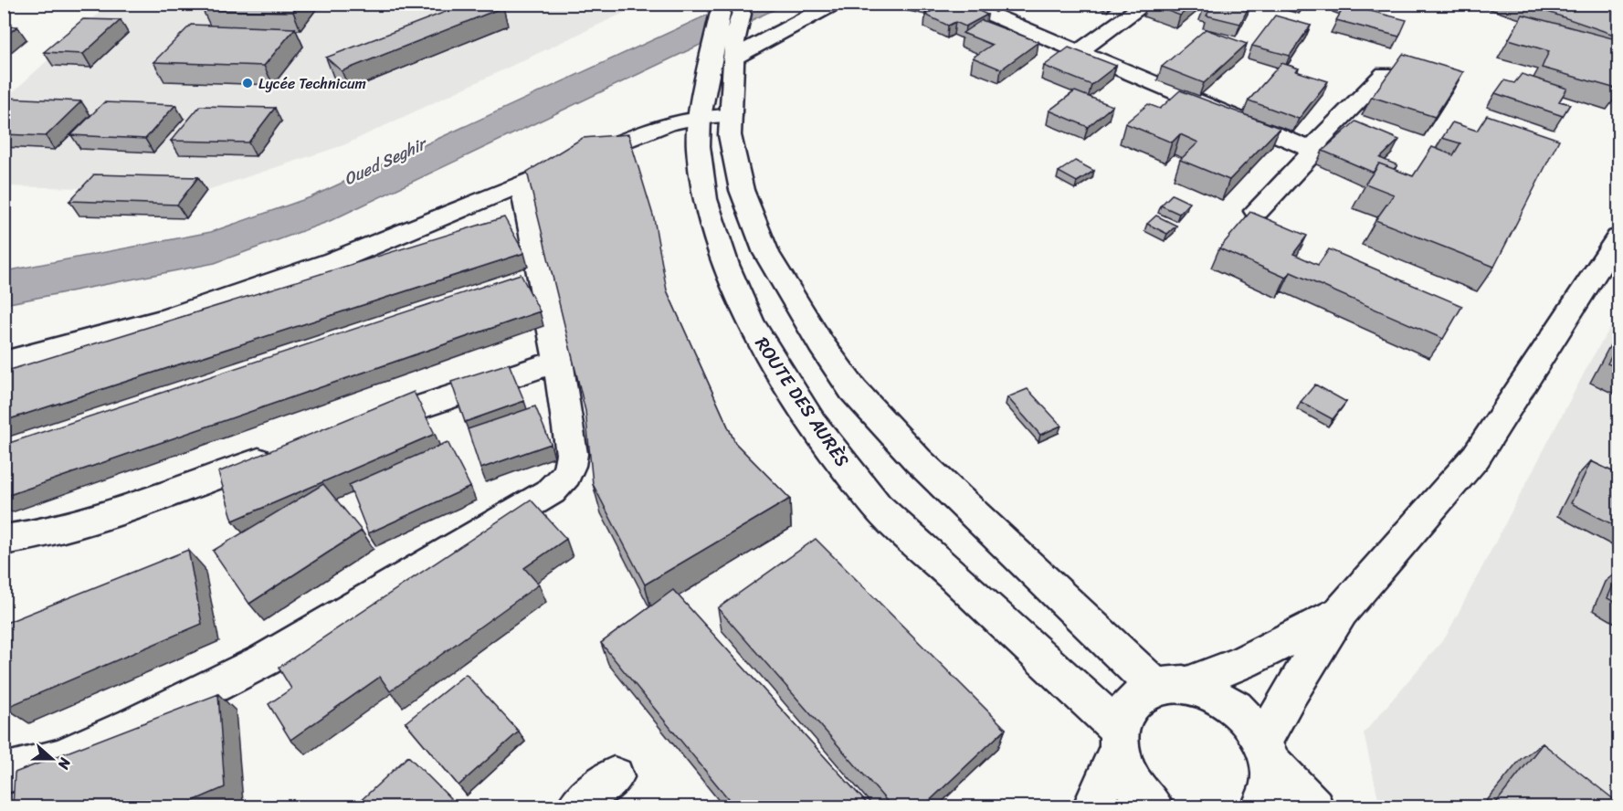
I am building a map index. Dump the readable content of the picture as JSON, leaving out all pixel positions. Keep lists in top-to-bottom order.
{
  "streets": {
    "street": ["ROUTE DES AURÈS"]
  },
  "water": ["Oued Seghir"],
  "places": ["Lycée Technicum"],
  "north": "right"
}
